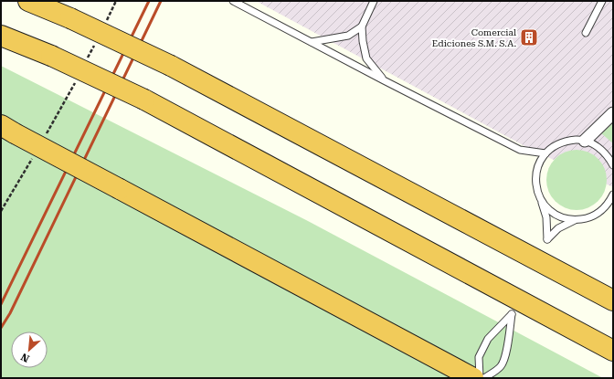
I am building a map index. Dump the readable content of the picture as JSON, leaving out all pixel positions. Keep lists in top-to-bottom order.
{
  "places": {
    "building": ["Comercial Ediciones S.M. S.A."]
  },
  "north": "bottom left"
}
